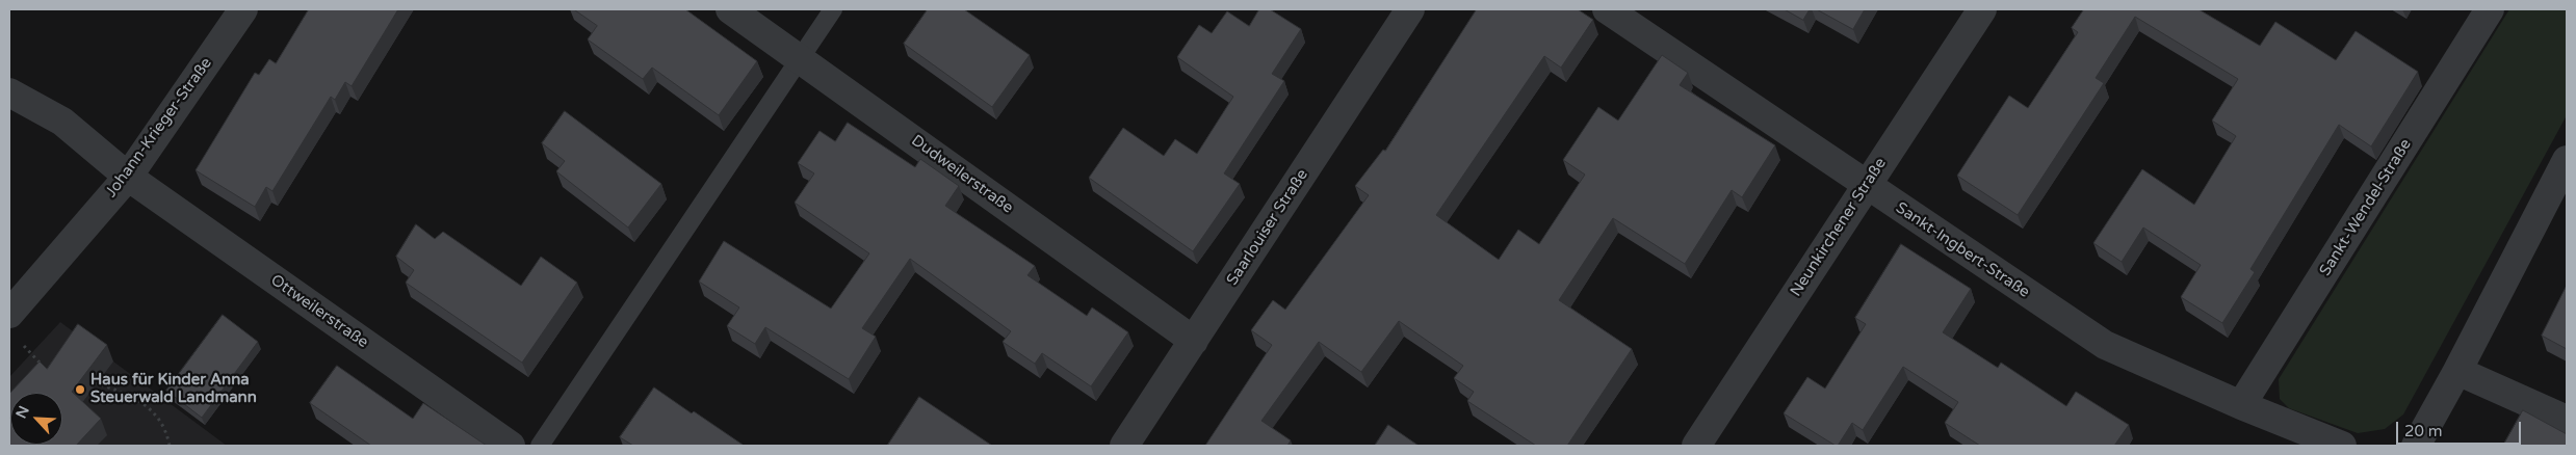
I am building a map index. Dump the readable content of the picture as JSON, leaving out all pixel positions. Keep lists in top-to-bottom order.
{
  "streets": {
    "street": [
      "Johann-Krieger-Straße",
      "Dudweilerstraße",
      "Sankt-Wendel-Straße",
      "Saarlouiser Straße",
      "Neunkirchener Straße",
      "Sankt-Ingbert-Straße",
      "Ottweilerstraße"
    ]
  },
  "crossings": [
    ["Johann-Krieger-Straße", "Ottweilerstraße"],
    ["Dudweilerstraße", "Saarlouiser Straße"],
    ["Sankt-Wendel-Straße", "Sankt-Ingbert-Straße"],
    ["Neunkirchener Straße", "Sankt-Ingbert-Straße"]
  ],
  "places": ["Haus für Kinder Anna Steuerwald Landmann"],
  "scale_bar": "20 m",
  "north": "top left"
}
